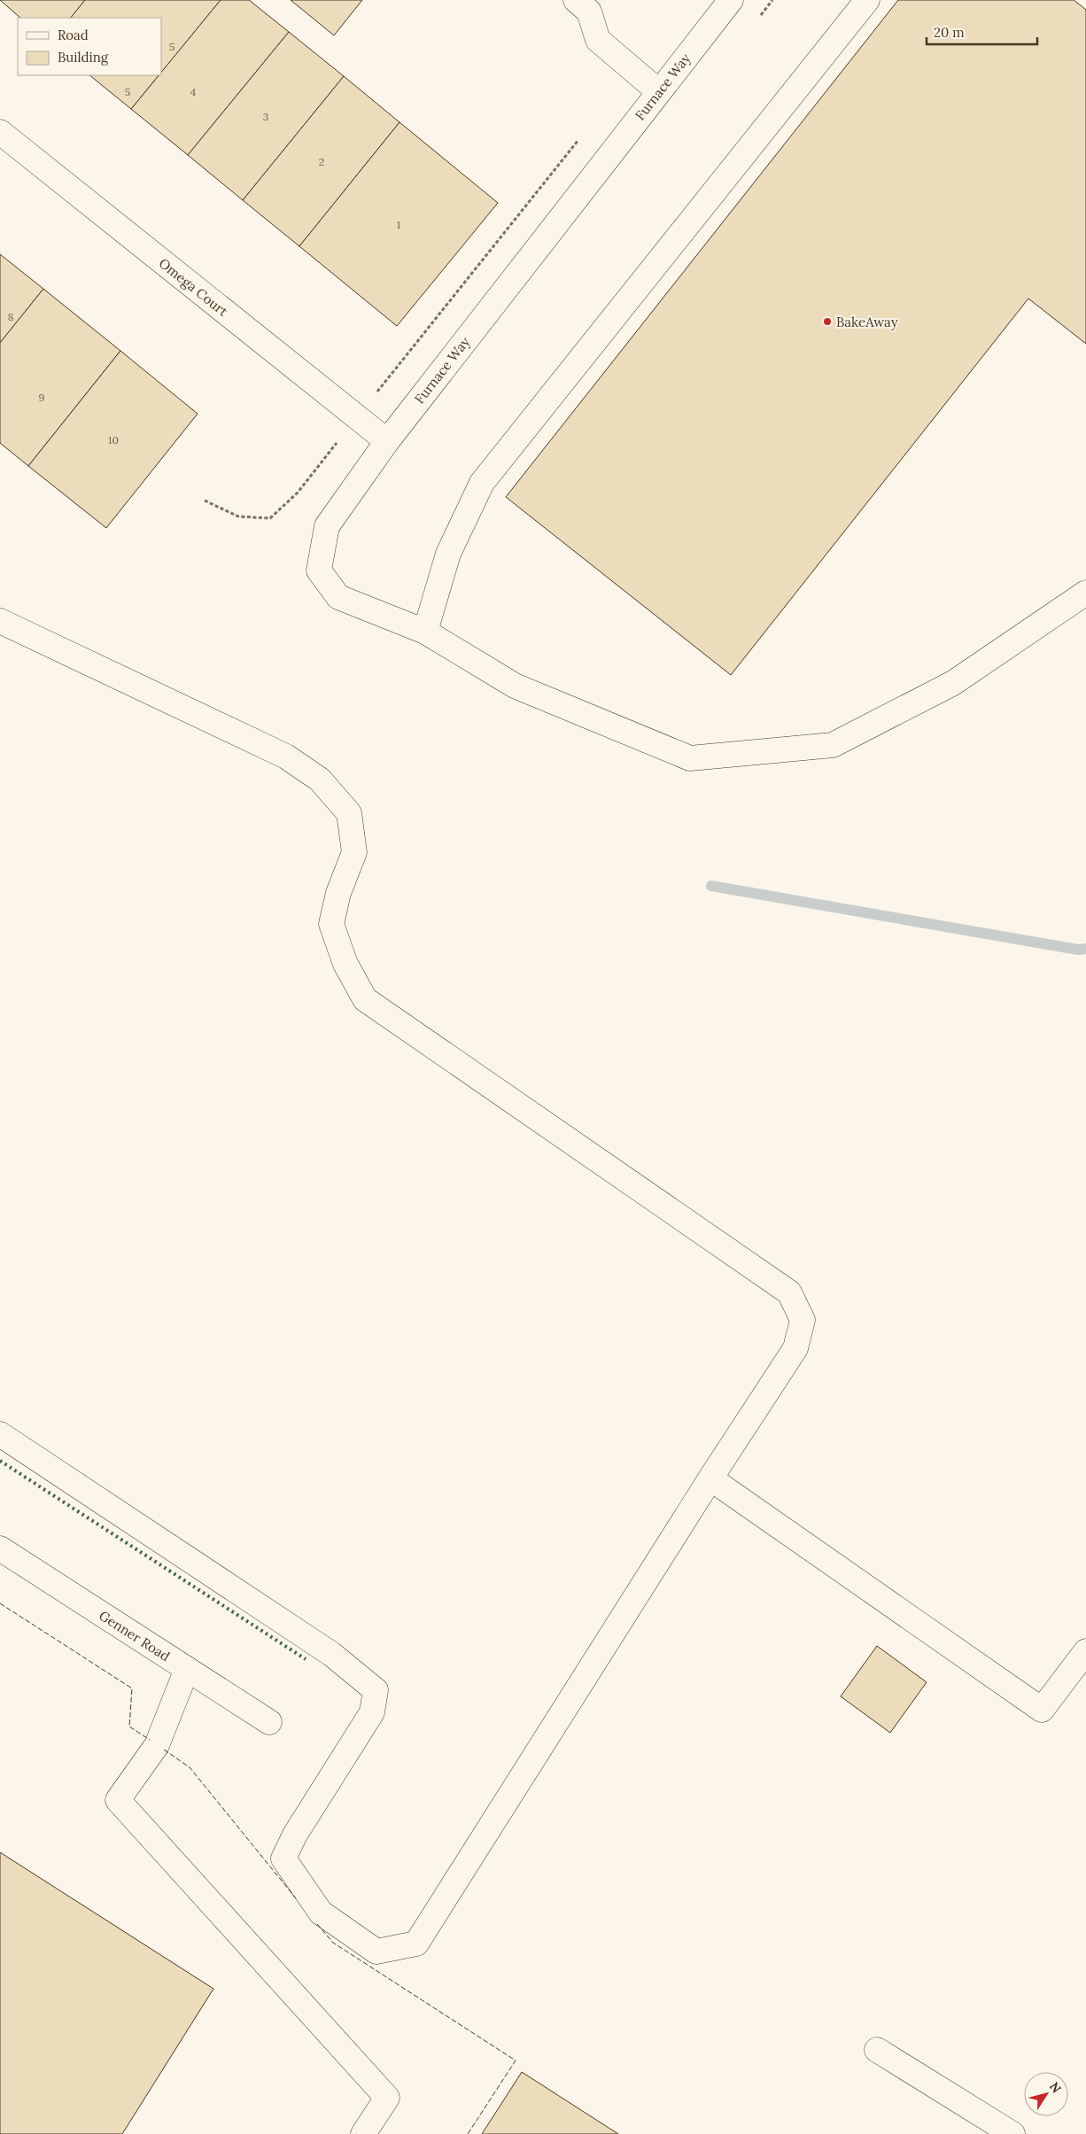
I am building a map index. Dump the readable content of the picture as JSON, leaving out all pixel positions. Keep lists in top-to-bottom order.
{
  "streets": {
    "street": ["Furnace Way", "Omega Court", "Genner Road"]
  },
  "crossings": [
    ["Furnace Way", "Omega Court"]
  ],
  "places": ["BakeAway"],
  "house_numbers": [
    "5",
    "5",
    "4",
    "3",
    "2",
    "1",
    "8",
    "9",
    "10"
  ],
  "legend": ["Road", "Building"],
  "scale_bar": "20 m",
  "north": "top right"
}
